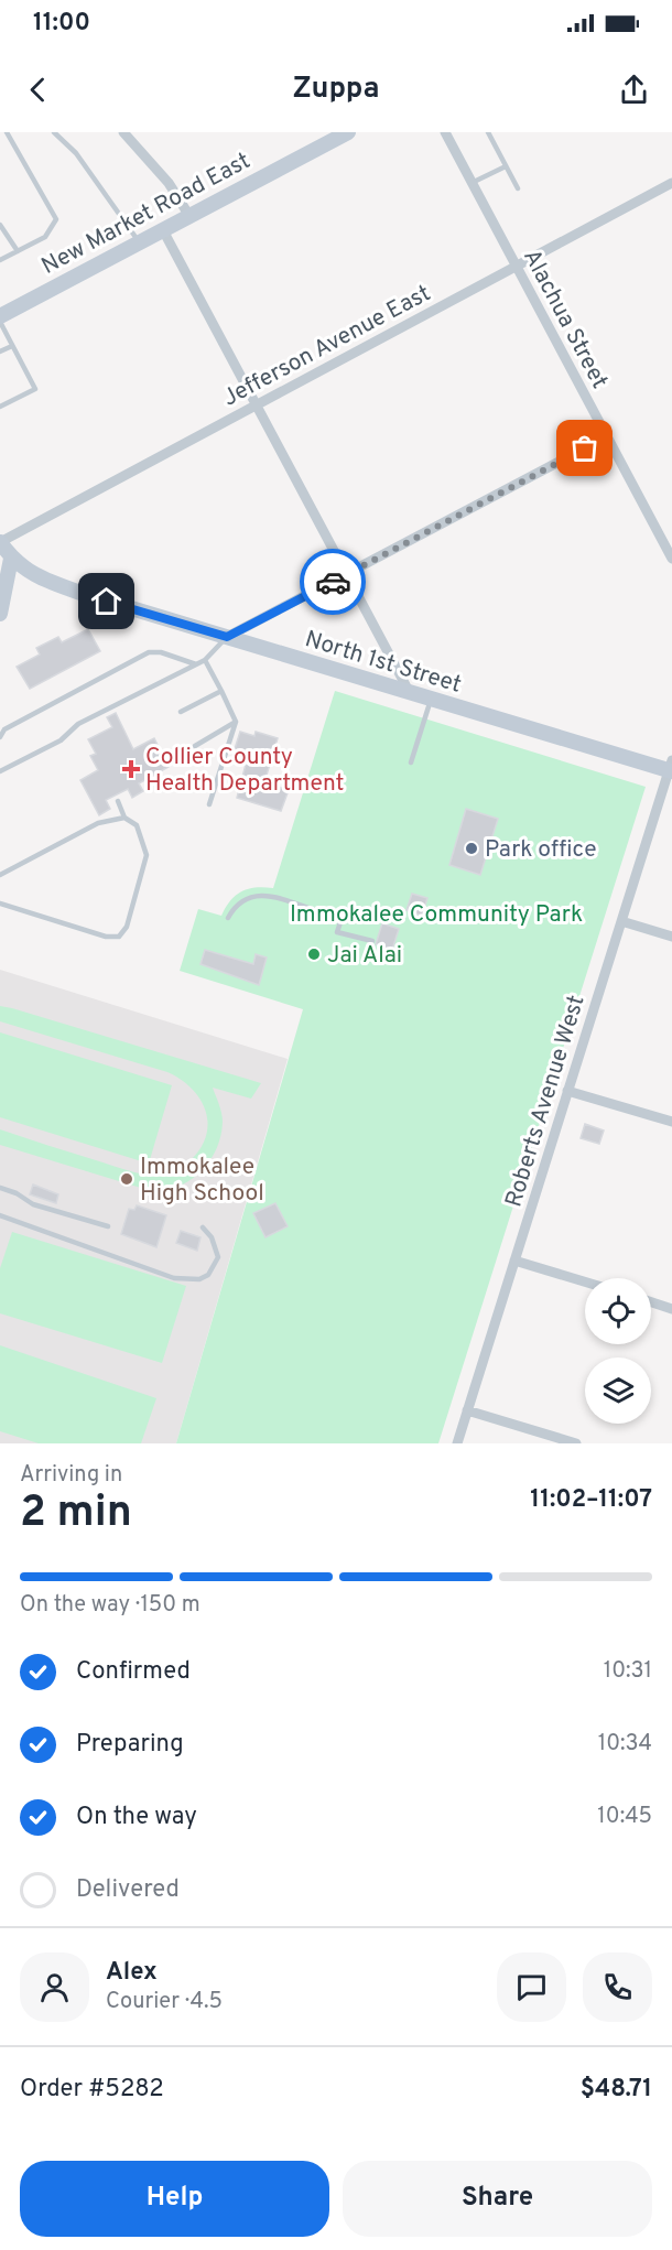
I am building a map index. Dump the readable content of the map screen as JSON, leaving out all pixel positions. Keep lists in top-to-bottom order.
{
  "streets": {
    "street": [
      "New Market Road East",
      "Alachua Street",
      "Jefferson Avenue East",
      "North 1st Street",
      "Roberts Avenue West"
    ]
  },
  "crossings": [
    ["Alachua Street", "Jefferson Avenue East"],
    ["North 1st Street", "Roberts Avenue West"]
  ],
  "parks": ["Immokalee Community Park"],
  "places": {
    "health": ["Collier County Health Department"],
    "other": ["Park office", "Jai Alai", "Immokalee High School"]
  },
  "page": {
    "status": "11:00",
    "header": "Zuppa",
    "heading": ["2 min", "Arriving in", "11:02–11:07"],
    "panel": [
      "Alex",
      "Courier · 4.5",
      "Order #5282",
      "$48.71"
    ],
    "bar": "On the way · 150 m",
    "list": [
      ["Confirmed", "10:31"],
      ["Preparing", "10:34"],
      ["On the way", "10:45"],
      "Delivered"
    ],
    "buttons": ["Help", "Share"]
  }
}
